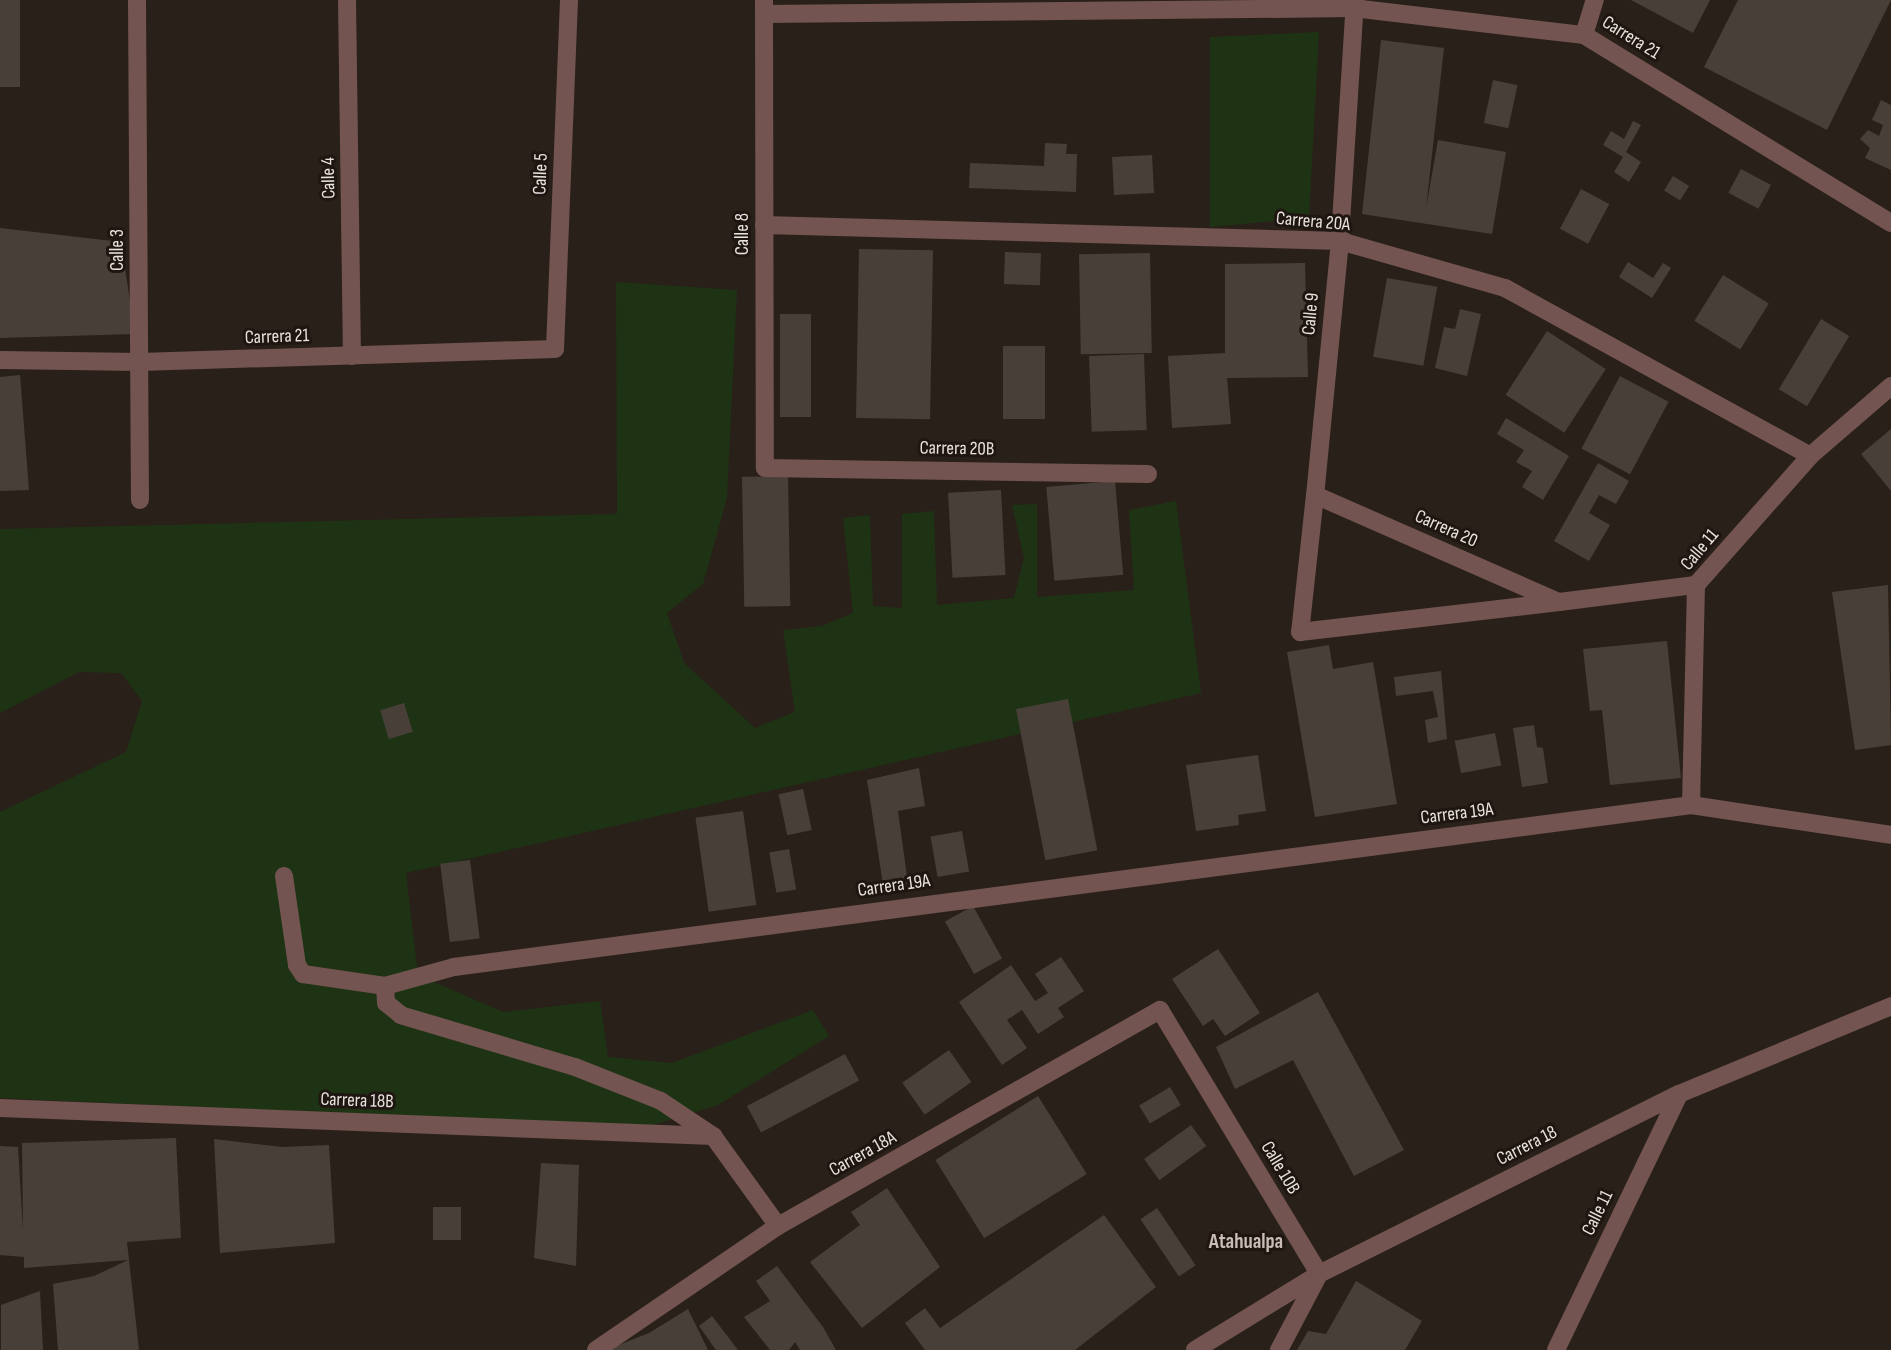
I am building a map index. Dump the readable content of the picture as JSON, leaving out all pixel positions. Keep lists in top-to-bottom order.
{
  "streets": {
    "street": [
      "Carrera 21",
      "Calle 5",
      "Calle 4",
      "Carrera 20A",
      "Calle 8",
      "Calle 3",
      "Calle 9",
      "Carrera 20B",
      "Carrera 20",
      "Calle 11",
      "Carrera 19A",
      "Carrera 18B",
      "Carrera 18",
      "Carrera 18A",
      "Calle 10B"
    ]
  },
  "crossings": [
    ["Carrera 21", "Calle 5"],
    ["Carrera 21", "Calle 4"],
    ["Carrera 21", "Calle 8"],
    ["Carrera 21", "Calle 3"],
    ["Carrera 21", "Calle 9"],
    ["Carrera 20A", "Calle 8"],
    ["Carrera 20A", "Calle 9"],
    ["Carrera 20A", "Calle 11"],
    ["Calle 8", "Carrera 20B"],
    ["Calle 9", "Carrera 20"],
    ["Calle 11", "Carrera 19A"],
    ["Calle 11", "Carrera 18"],
    ["Carrera 18", "Calle 10B"],
    ["Carrera 18A", "Calle 10B"]
  ],
  "districts": ["Atahualpa"]
}
